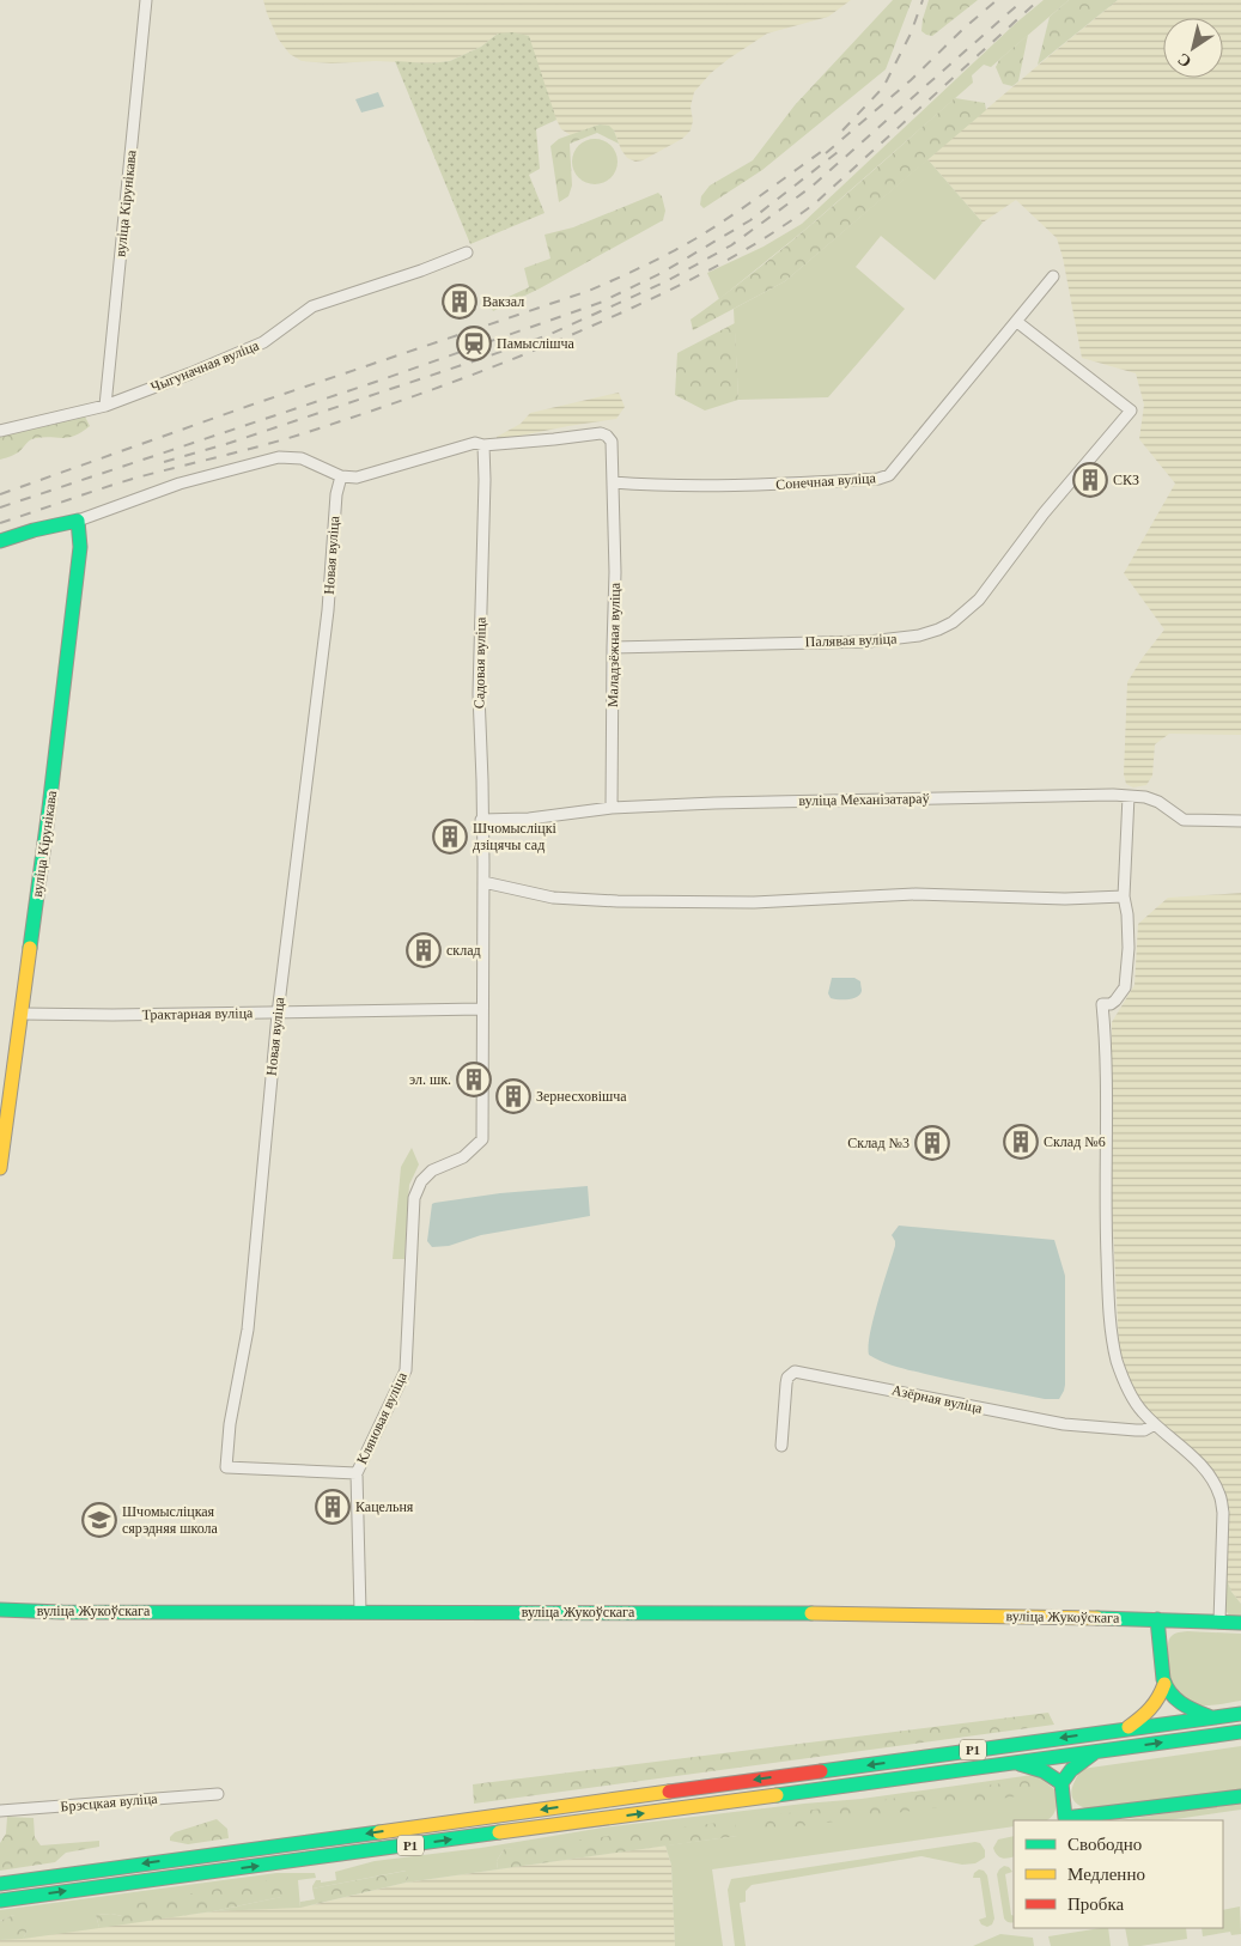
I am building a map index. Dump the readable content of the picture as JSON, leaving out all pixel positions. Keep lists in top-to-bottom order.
{
  "streets": {
    "main road": ["вуліца Кірунікава", "вуліца Жукоўскага", "Р1"],
    "street": [
      "Чыгуначная вуліца",
      "Сонечная вуліца",
      "Новая вуліца",
      "Палявая вуліца",
      "Маладзёжная вуліца",
      "Садовая вуліца",
      "вуліца Механізатараў",
      "Трактарная вуліца",
      "Азёрная вуліца",
      "Кляновая вуліца",
      "Брэсцкая вуліца"
    ]
  },
  "crossings": [
    ["вуліца Кірунікава", "Чыгуначная вуліца"],
    ["вуліца Кірунікава", "Трактарная вуліца"],
    ["Сонечная вуліца", "Палявая вуліца"],
    ["Сонечная вуліца", "Маладзёжная вуліца"],
    ["Новая вуліца", "Трактарная вуліца"],
    ["Новая вуліца", "Кляновая вуліца"],
    ["Палявая вуліца", "Маладзёжная вуліца"],
    ["Маладзёжная вуліца", "Садовая вуліца"],
    ["Маладзёжная вуліца", "вуліца Механізатараў"],
    ["Садовая вуліца", "вуліца Механізатараў"],
    ["Садовая вуліца", "Трактарная вуліца"],
    ["Садовая вуліца", "Кляновая вуліца"],
    ["Трактарная вуліца", "Кляновая вуліца"],
    ["Кляновая вуліца", "вуліца Жукоўскага"]
  ],
  "places": {
    "building": [
      "Вакзал",
      "СКЗ",
      "Шчомысліцкі дзіцячы сад",
      "склад",
      "эл. шк.",
      "Зернесховішча",
      "Склад №6",
      "Склад №3",
      "Кацельня"
    ],
    "station": ["Памыслішча"],
    "school or university": ["Шчомысліцкая сярэдняя школа"]
  },
  "legend": ["Свободно", "Медленно", "Пробка"],
  "north": "bottom left"
}
